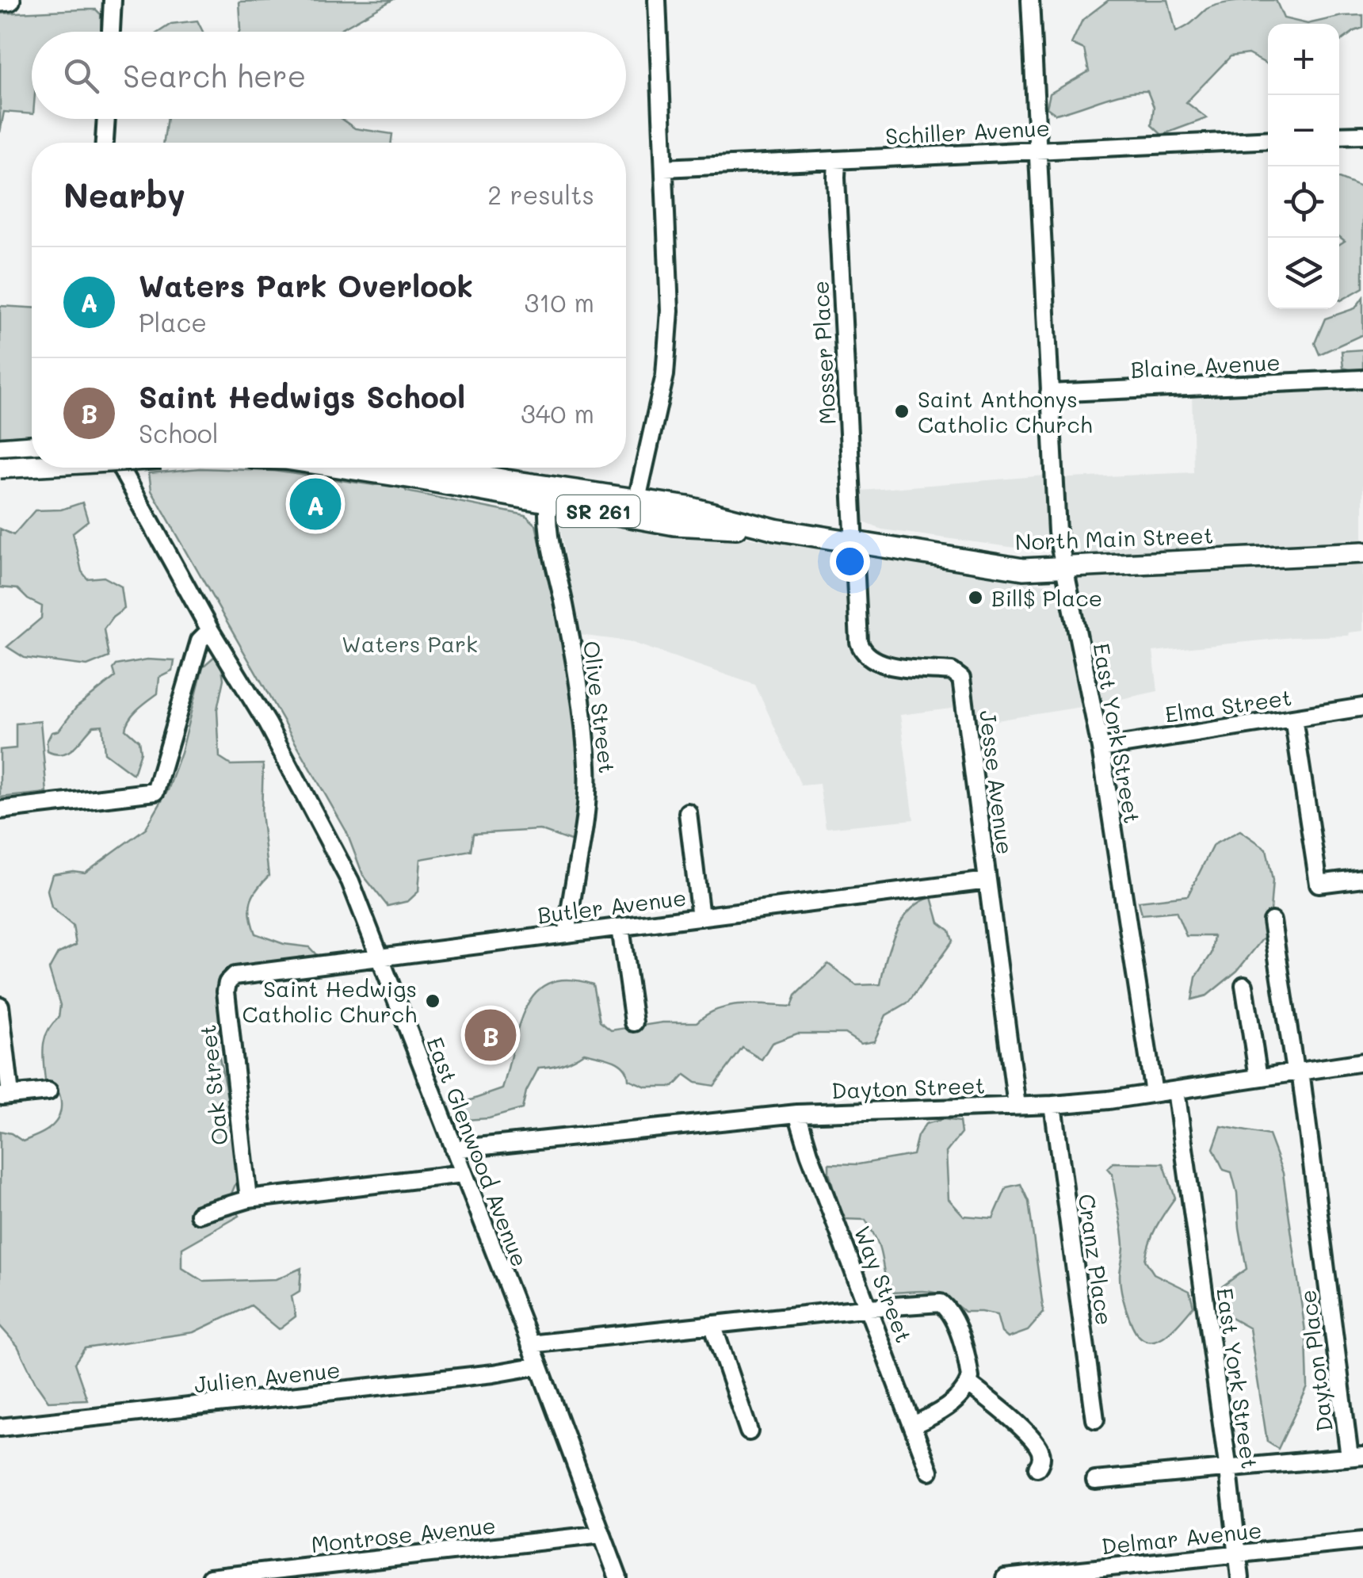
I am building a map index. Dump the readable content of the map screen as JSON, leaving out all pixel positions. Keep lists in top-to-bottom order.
{
  "streets": {
    "main road": ["SR 261", "North Main Street"],
    "street": [
      "Schiller Avenue",
      "Mosser Place",
      "Blaine Avenue",
      "Elma Street",
      "Olive Street",
      "East York Street",
      "Jesse Avenue",
      "Butler Avenue",
      "Oak Street",
      "Dayton Street",
      "East Glenwood Avenue",
      "Cranz Place",
      "Way Street",
      "Dayton Place",
      "Julien Avenue",
      "Montrose Avenue",
      "Delmar Avenue"
    ]
  },
  "crossings": [
    ["Schiller Avenue", "Mosser Place"],
    ["Schiller Avenue", "East York Street"],
    ["Mosser Place", "North Main Street"],
    ["Mosser Place", "Jesse Avenue"],
    ["Blaine Avenue", "East York Street"],
    ["North Main Street", "Olive Street"],
    ["North Main Street", "East York Street"],
    ["North Main Street", "Jesse Avenue"],
    ["Elma Street", "East York Street"],
    ["Olive Street", "Butler Avenue"],
    ["East York Street", "Dayton Street"],
    ["East York Street", "Delmar Avenue"],
    ["Jesse Avenue", "Butler Avenue"],
    ["Jesse Avenue", "Dayton Street"],
    ["Butler Avenue", "Oak Street"],
    ["Butler Avenue", "East Glenwood Avenue"],
    ["Dayton Street", "East Glenwood Avenue"],
    ["Dayton Street", "Cranz Place"],
    ["Dayton Street", "Way Street"],
    ["Dayton Street", "Dayton Place"],
    ["East Glenwood Avenue", "Julien Avenue"],
    ["East Glenwood Avenue", "Montrose Avenue"]
  ],
  "parks": ["Waters Park"],
  "places": ["Saint Anthonys Catholic Church", "Bill$ Place", "Saint Hedwigs Catholic Church"],
  "page": {
    "map_buttons": ["+", "−"],
    "search": "Search here",
    "heading": ["Nearby", "2 results"],
    "list": [
      {
        "mark": "A",
        "name": "Waters Park Overlook",
        "note": "Place",
        "value": "310 m"
      },
      {
        "mark": "B",
        "name": "Saint Hedwigs School",
        "note": "School",
        "value": "340 m"
      }
    ],
    "pins": ["A", "B"]
  }
}
